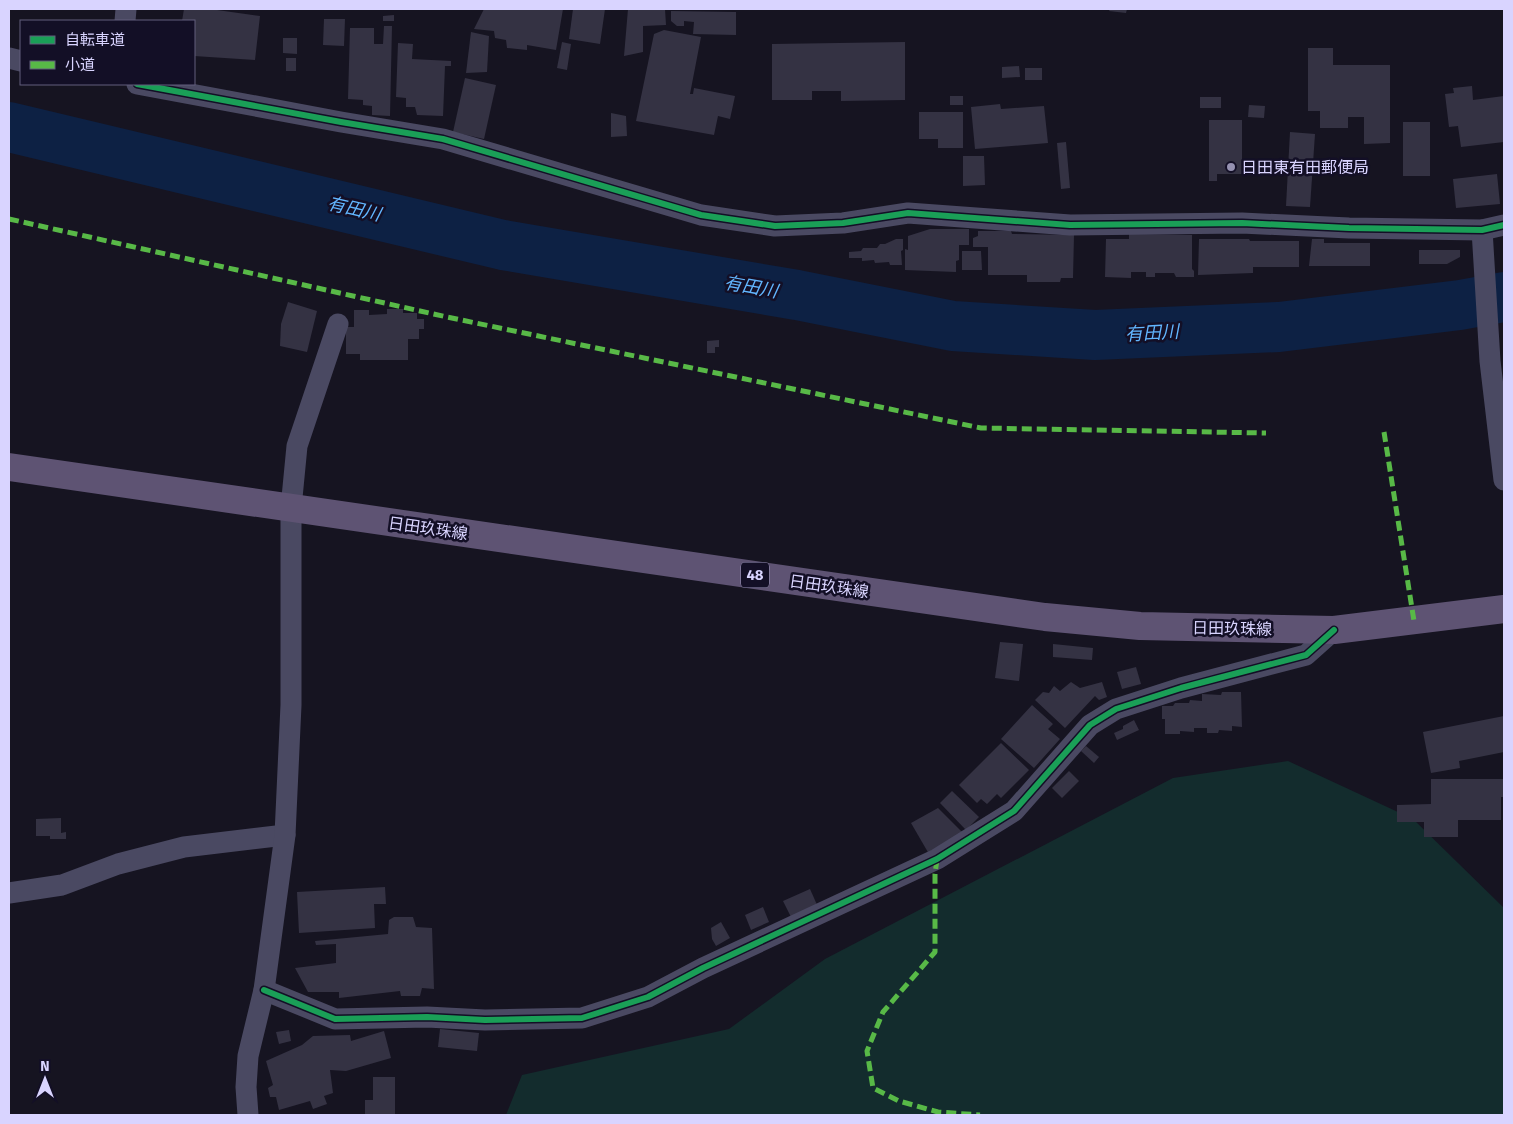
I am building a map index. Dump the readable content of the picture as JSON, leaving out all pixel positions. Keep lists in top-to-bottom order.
{
  "streets": {
    "main road": ["日田玖珠線", "48"]
  },
  "water": ["有田川"],
  "places": ["日田東有田郵便局"],
  "legend": ["自転車道", "小道"],
  "north": "top"
}
